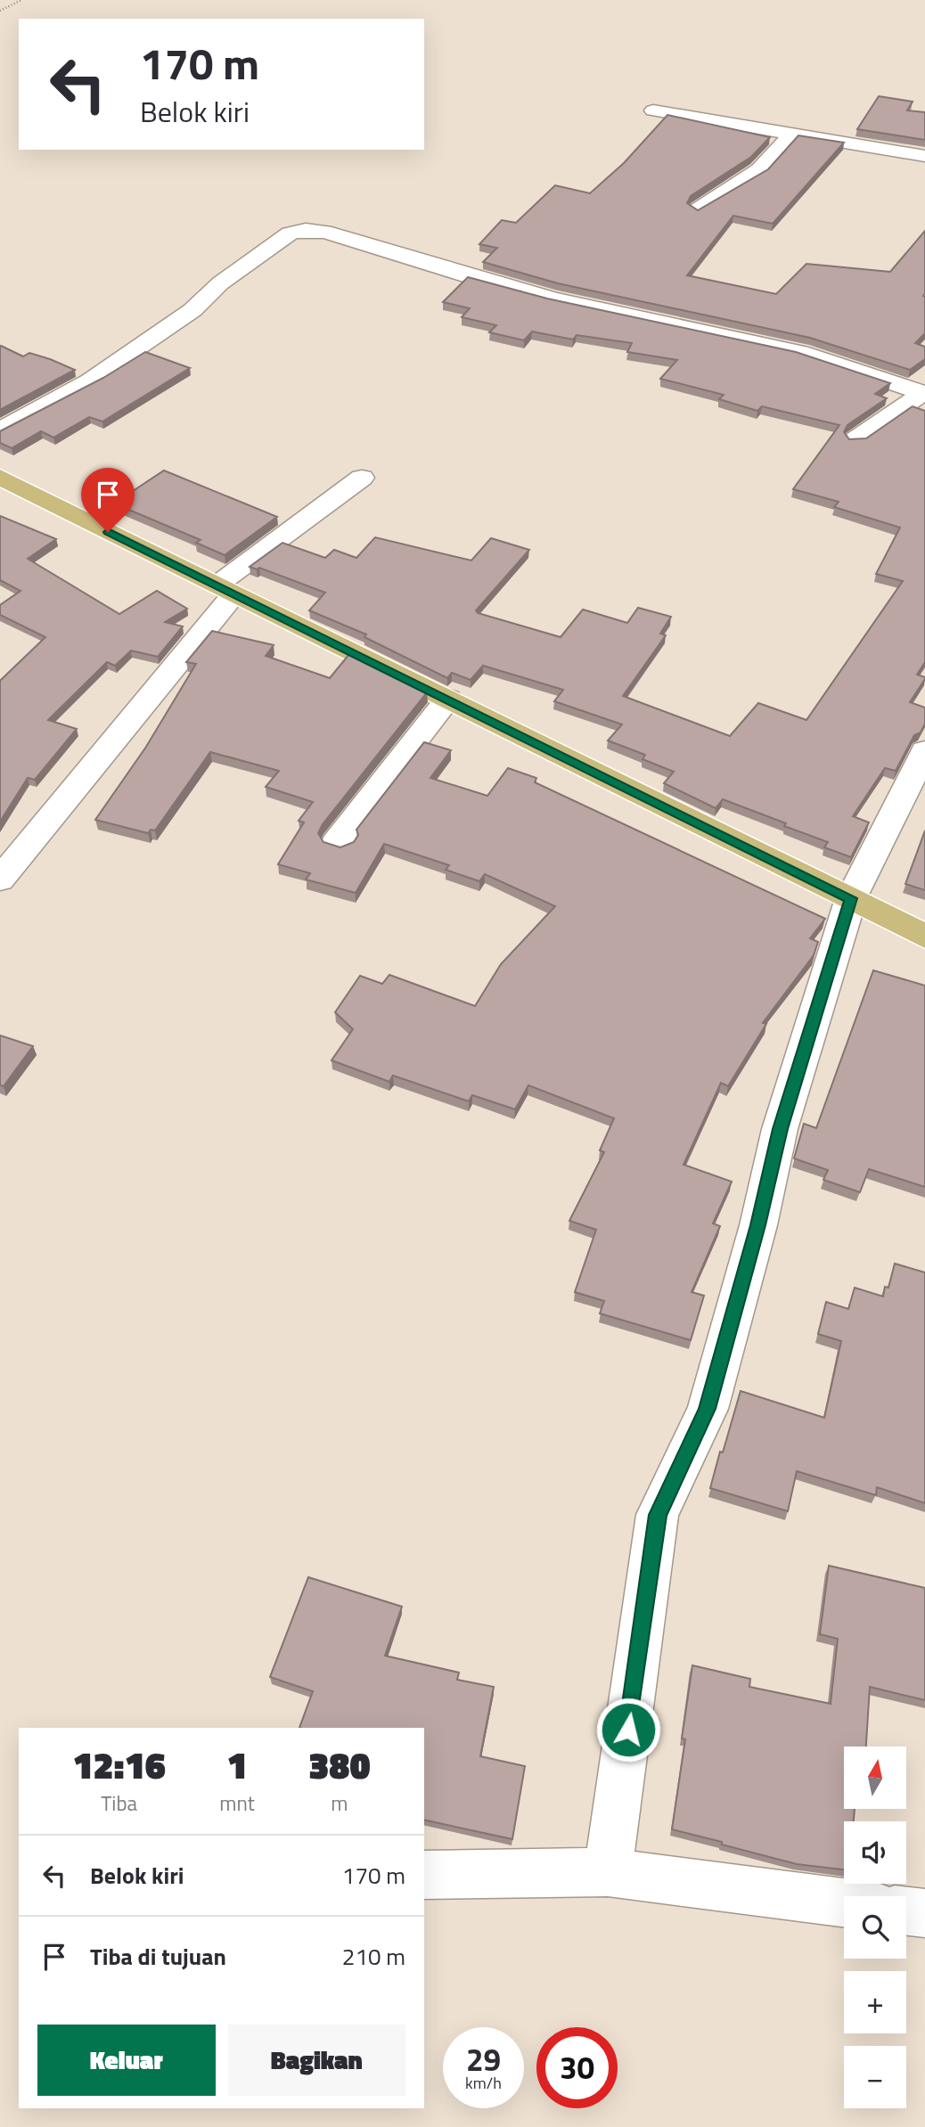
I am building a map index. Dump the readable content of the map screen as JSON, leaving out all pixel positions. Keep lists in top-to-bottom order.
{
  "north": "top",
  "page": {
    "turn": ["170 m", "Belok kiri"],
    "eta": [
      "12:16",
      "Tiba",
      "1",
      "mnt",
      "380",
      "m"
    ],
    "map_buttons": ["+", "−"],
    "list": [
      {
        "name": "Belok kiri",
        "value": "170 m"
      },
      {
        "name": "Tiba di tujuan",
        "value": "210 m"
      }
    ],
    "buttons": ["Keluar", "Bagikan"],
    "speed": "29 km/h",
    "limit": "30"
  }
}
